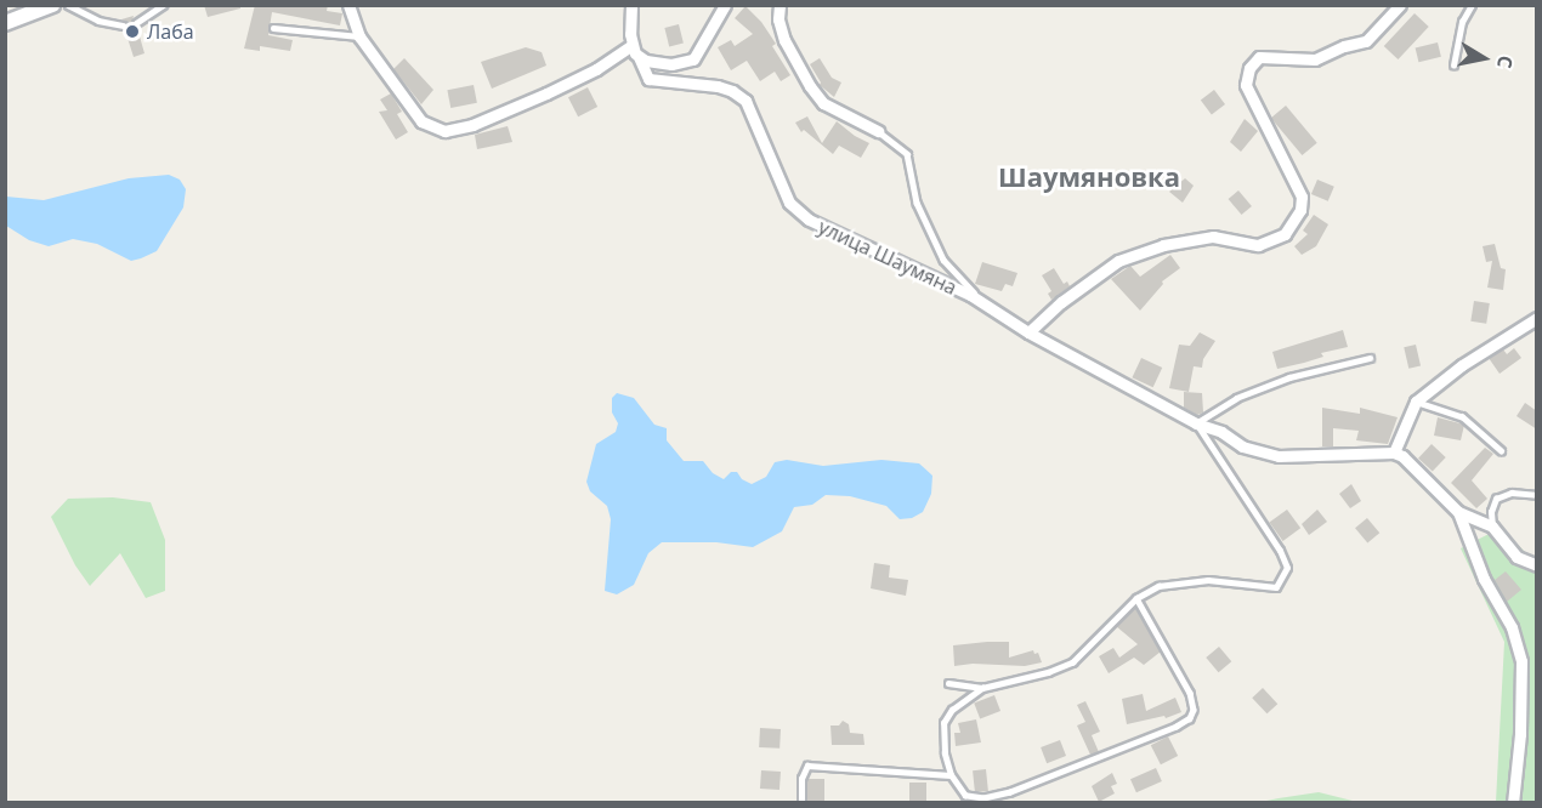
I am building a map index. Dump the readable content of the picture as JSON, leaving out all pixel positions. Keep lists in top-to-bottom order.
{
  "streets": {
    "street": ["улица Шаумяна"]
  },
  "districts": ["Шаумяновка"],
  "places": ["Лаба"],
  "north": "right"
}
